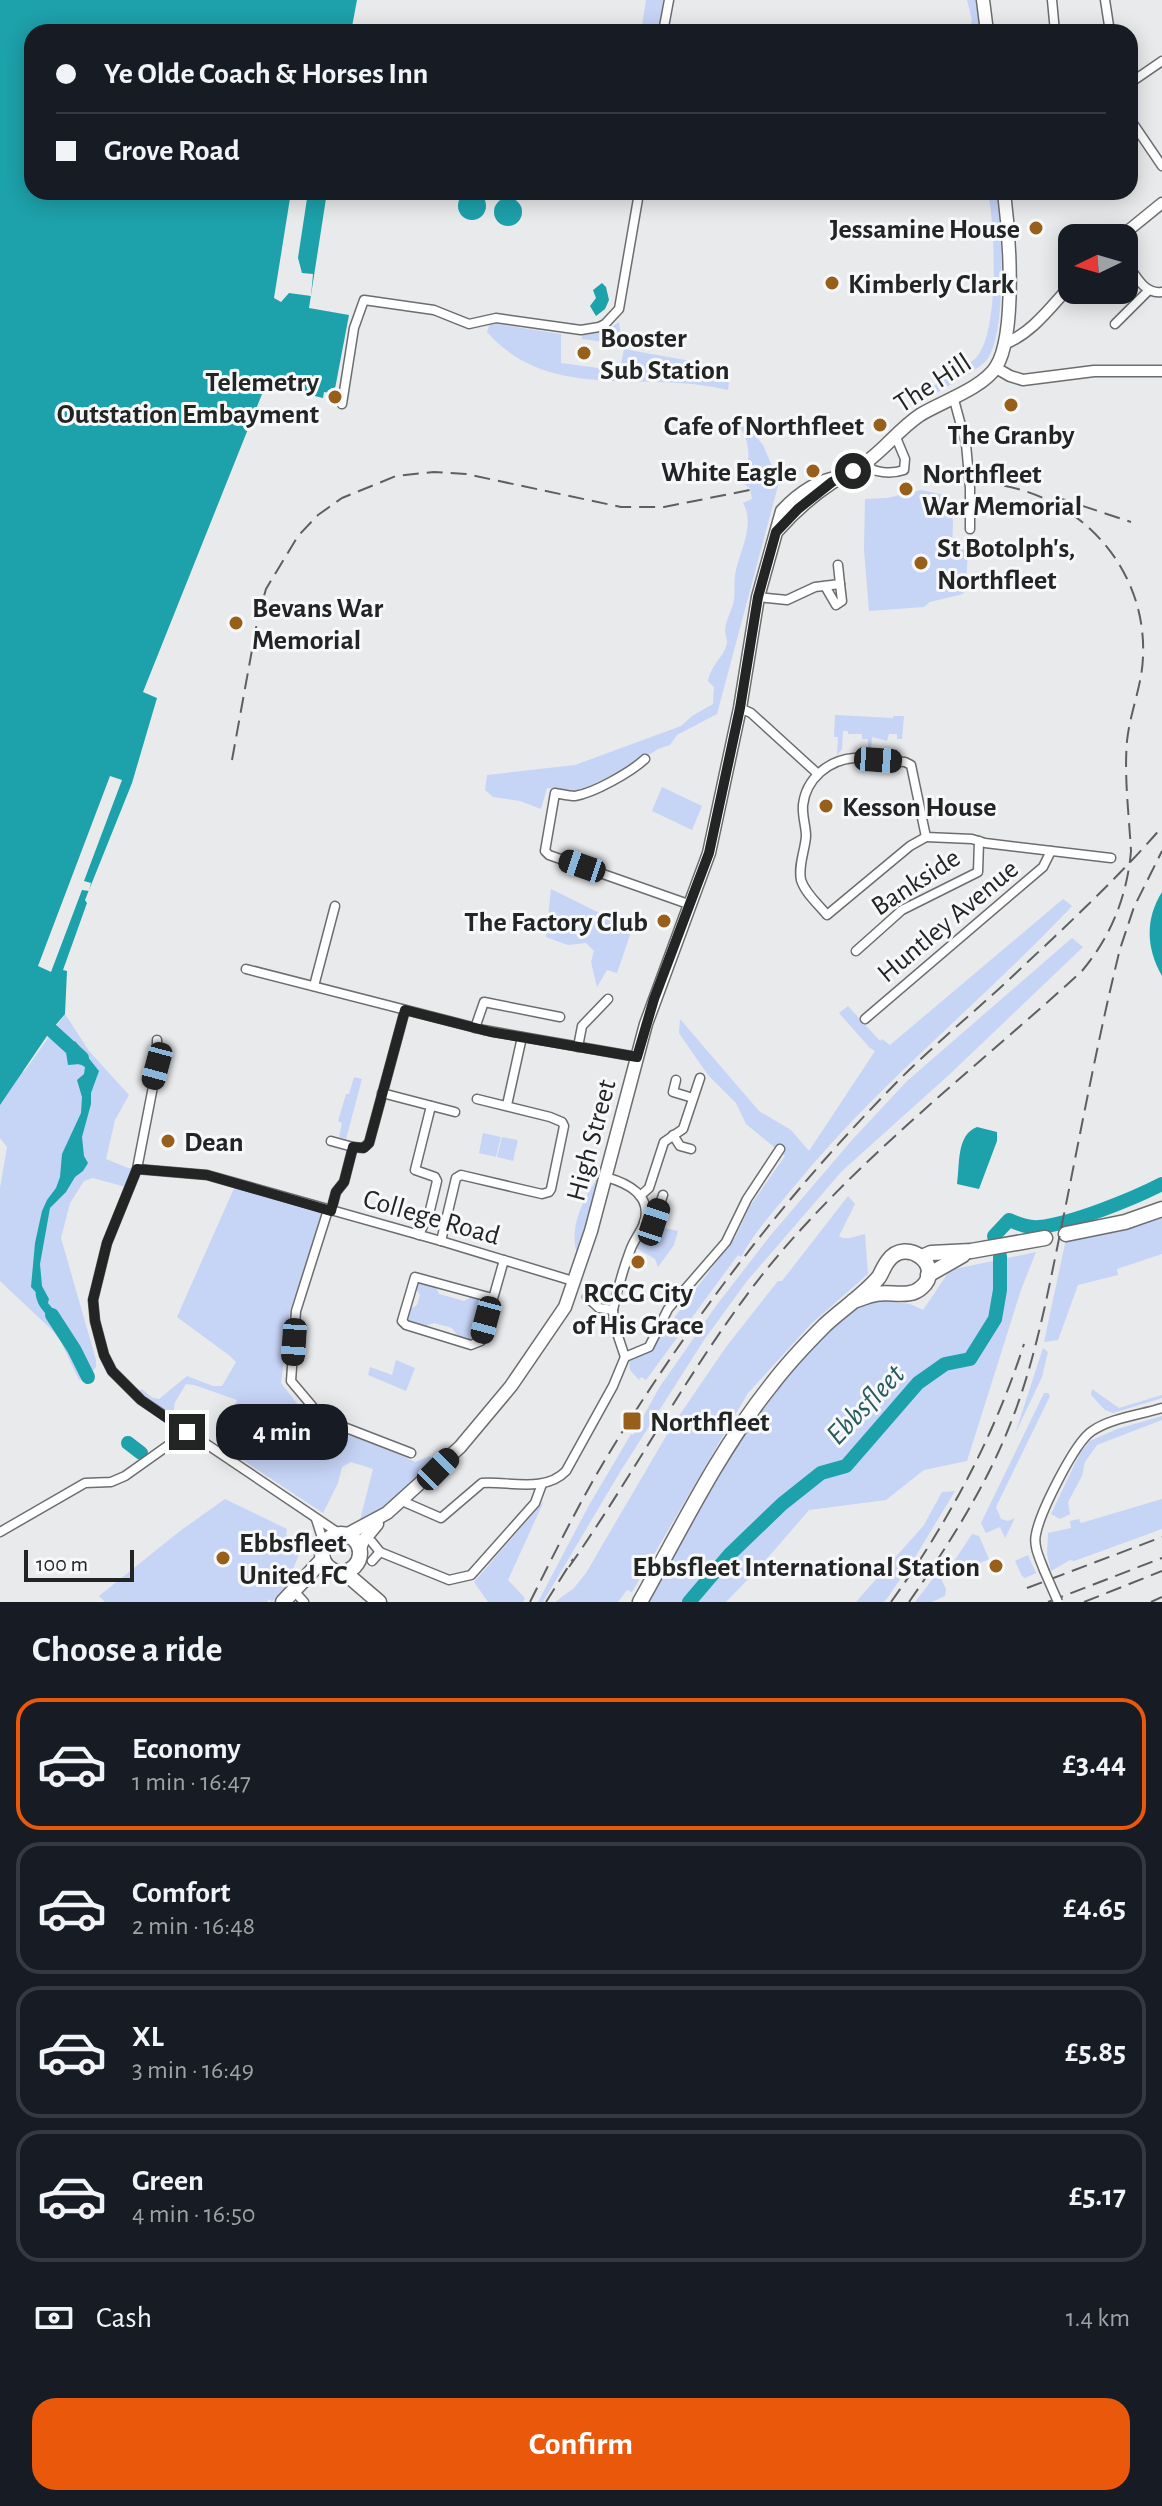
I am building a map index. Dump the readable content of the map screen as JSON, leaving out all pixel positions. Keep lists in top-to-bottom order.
{
  "streets": {
    "main road": ["The Hill", "High Street"],
    "street": ["Bankside", "Huntley Avenue", "College Road"]
  },
  "crossings": [
    ["The Hill", "High Street"],
    ["High Street", "College Road"]
  ],
  "water": ["Ebbsfleet"],
  "places": {
    "other": [
      "Jessamine House",
      "Kimberly Clark",
      "Booster Sub Station",
      "Telemetry Outstation Embayment",
      "The Granby",
      "Cafe of Northfleet",
      "White Eagle",
      "Northfleet War Memorial",
      "St Botolph's, Northfleet",
      "Bevans War Memorial",
      "Kesson House",
      "The Factory Club",
      "Dean",
      "RCCG City of His Grace",
      "Ebbsfleet United FC",
      "Ebbsfleet International Station"
    ],
    "transit": ["Northfleet"]
  },
  "scale_bar": "100 m",
  "north": "left",
  "page": {
    "banner": ["Ye Olde Coach & Horses Inn", "Grove Road"],
    "bubble": "4 min",
    "scale": "100 m",
    "heading": "Choose a ride",
    "list": [
      {
        "name": "Economy",
        "note": "1 min · 16:47",
        "value": "£3.44"
      },
      {
        "name": "Comfort",
        "note": "2 min · 16:48",
        "value": "£4.65"
      },
      {
        "name": "XL",
        "note": "3 min · 16:49",
        "value": "£5.85"
      },
      {
        "name": "Green",
        "note": "4 min · 16:50",
        "value": "£5.17"
      }
    ],
    "pay": ["Cash", "1.4 km"],
    "buttons": "Confirm"
  }
}
